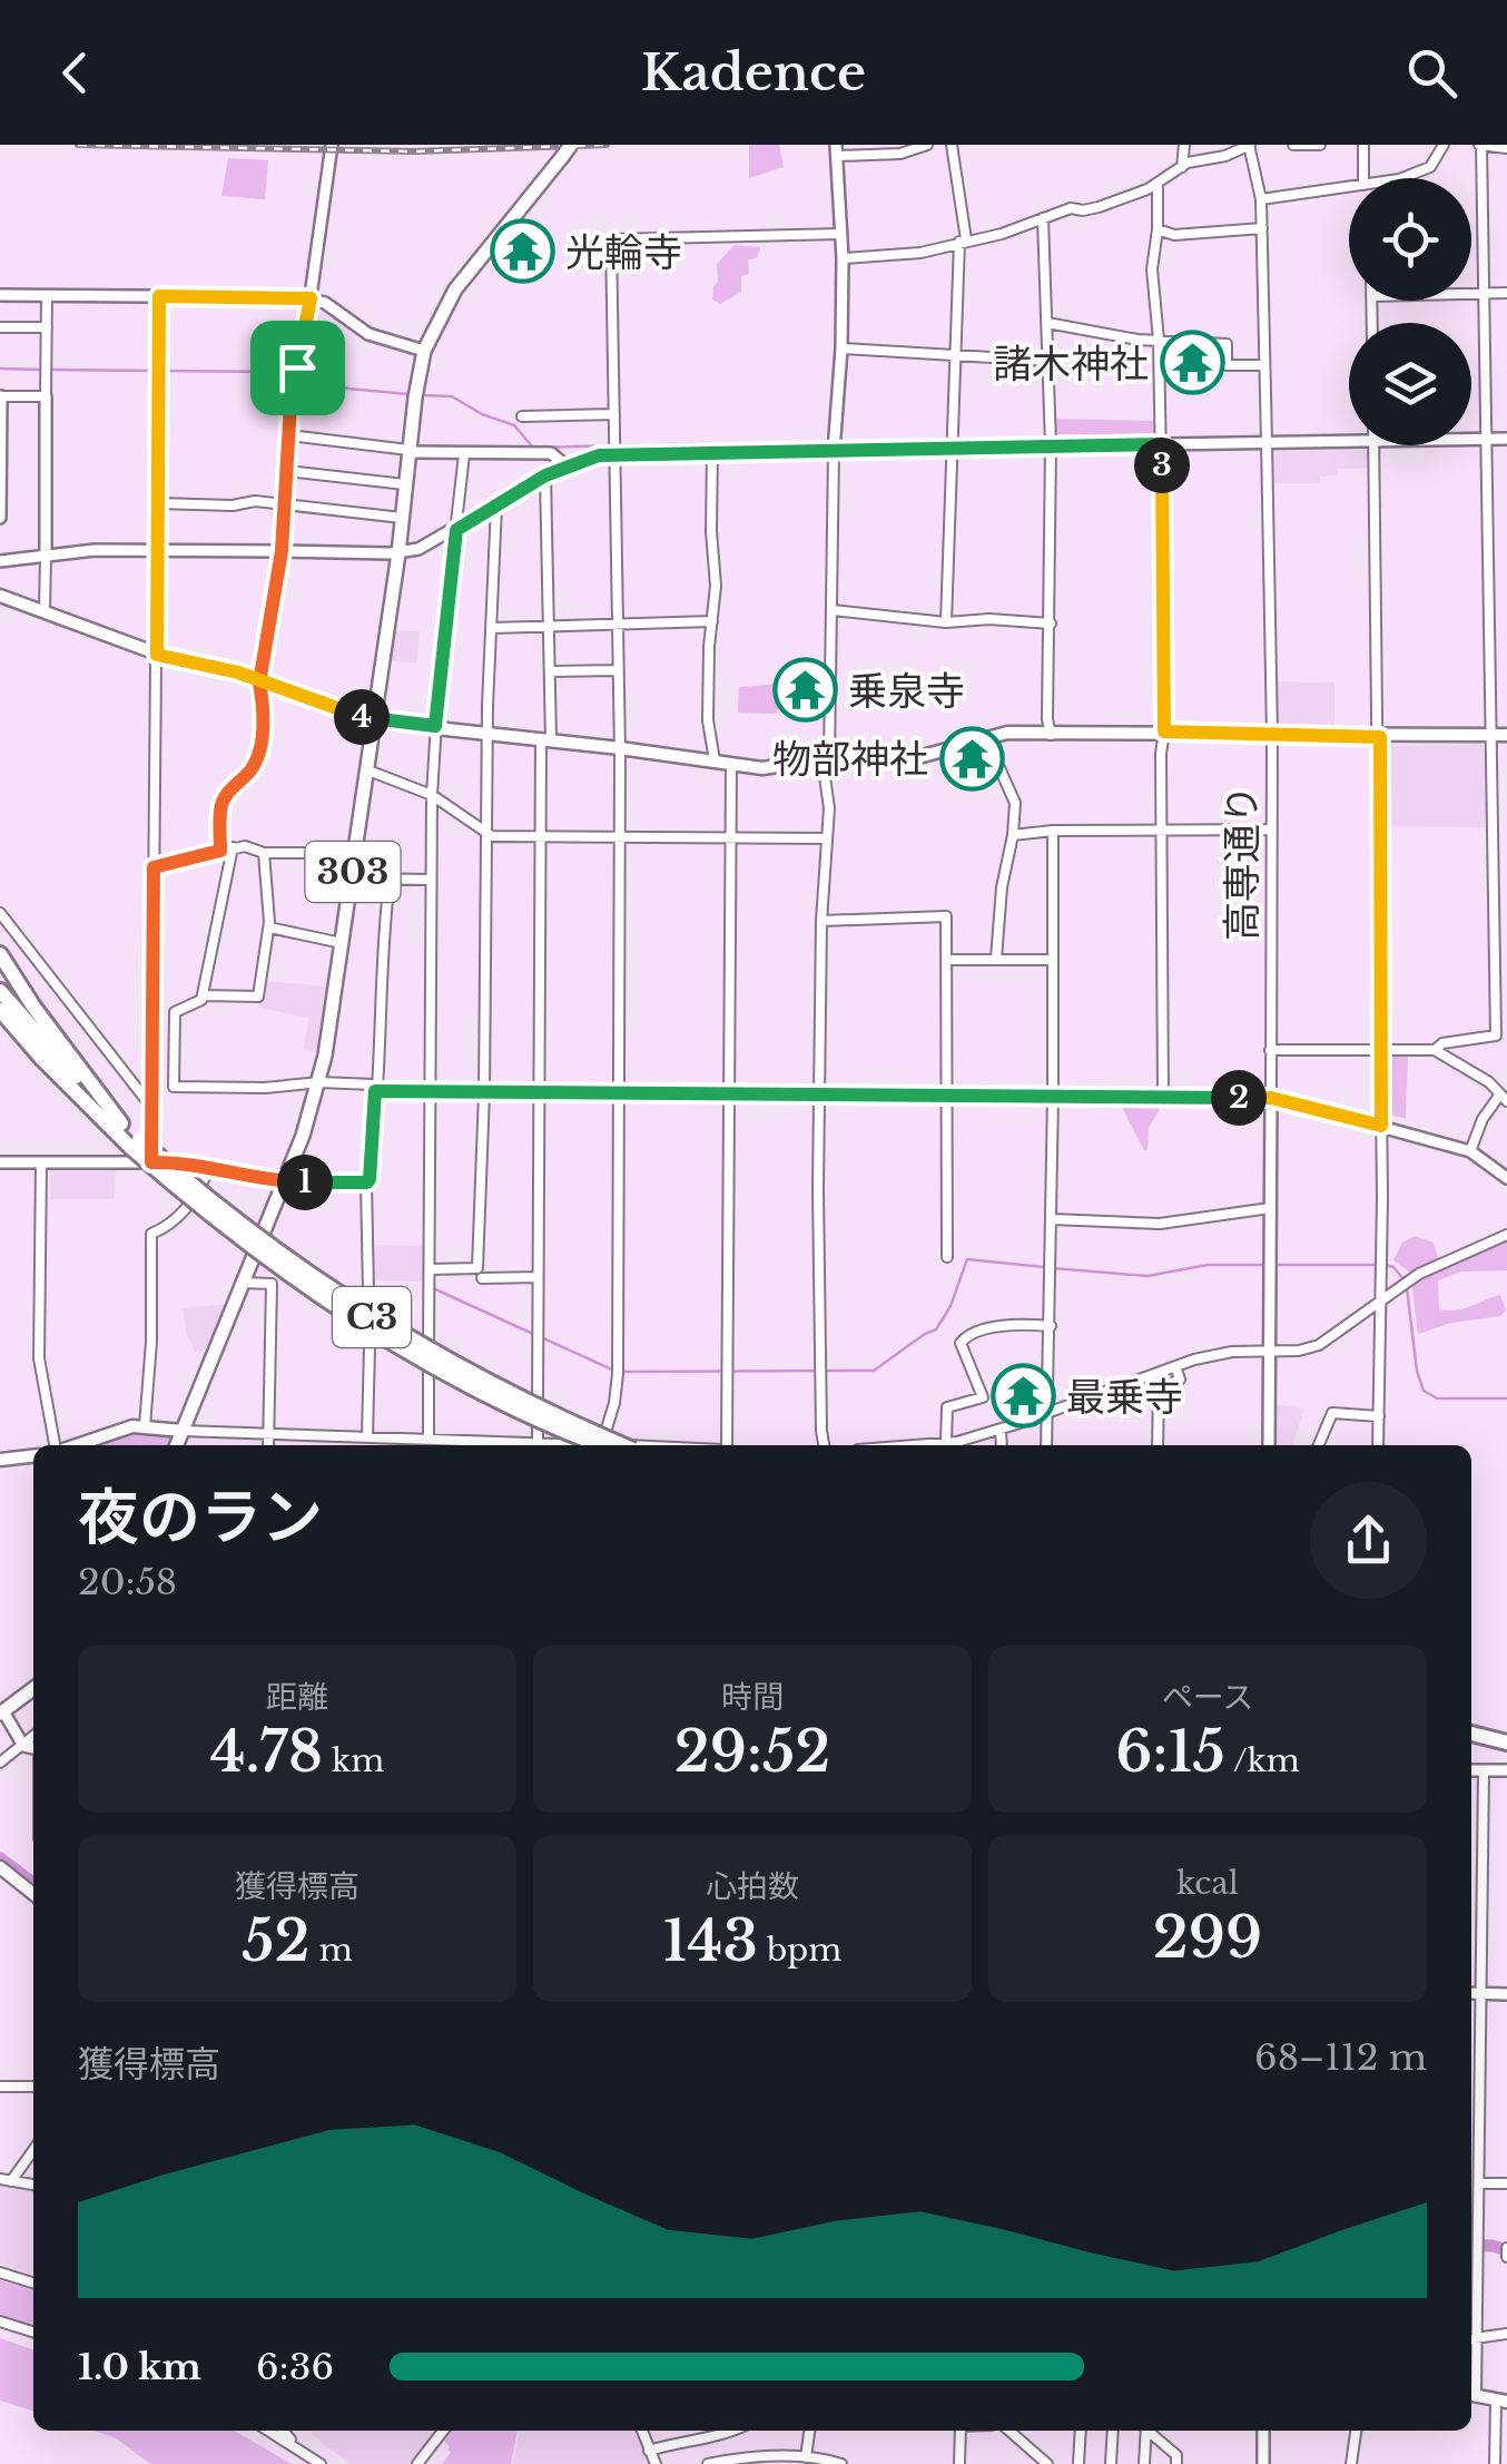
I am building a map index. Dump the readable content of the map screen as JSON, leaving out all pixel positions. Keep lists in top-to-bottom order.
{
  "streets": {
    "highway": ["303", "C3"],
    "street": ["高専通り"]
  },
  "places": {
    "temple": [
      "光輪寺",
      "諸木神社",
      "乗泉寺",
      "物部神社",
      "最乗寺"
    ]
  },
  "page": {
    "header": "Kadence",
    "pins": [
      "3",
      "4",
      "2",
      "1"
    ],
    "heading": ["夜のラン", "20:58"],
    "stats": [
      ["距離", "4.78 km"],
      ["時間", "29:52"],
      ["ペース", "6:15 /km"],
      ["獲得標高", "52 m"],
      ["心拍数", "143 bpm"],
      ["kcal", "299"]
    ],
    "chart": ["獲得標高", "68–112 m"],
    "list": [
      {
        "name": "1.0 km",
        "note": "6:36"
      }
    ]
  }
}
